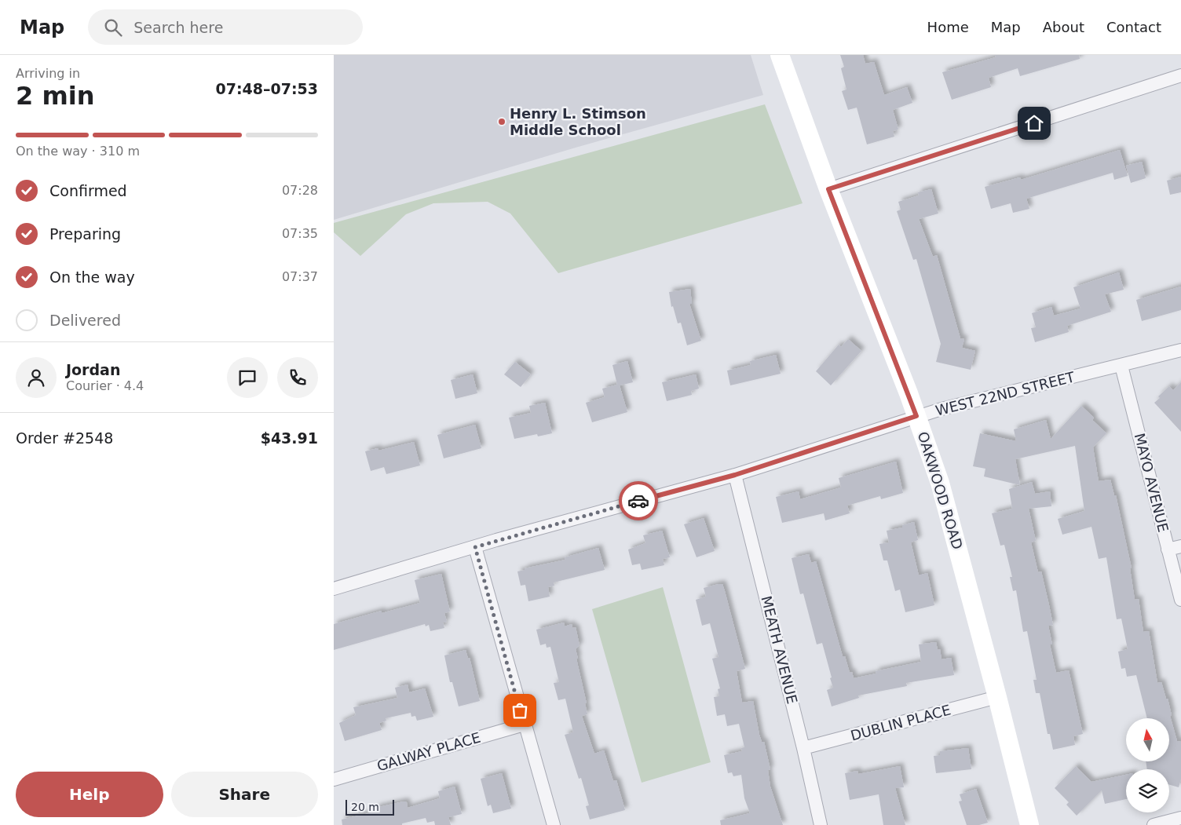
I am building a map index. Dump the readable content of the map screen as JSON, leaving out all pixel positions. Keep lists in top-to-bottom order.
{
  "streets": {
    "main road": ["OAKWOOD ROAD"],
    "street": [
      "WEST 22ND STREET",
      "MAYO AVENUE",
      "MEATH AVENUE",
      "DUBLIN PLACE",
      "GALWAY PLACE"
    ]
  },
  "crossings": [
    ["WEST 22ND STREET", "MAYO AVENUE"],
    ["WEST 22ND STREET", "OAKWOOD ROAD"],
    ["WEST 22ND STREET", "MEATH AVENUE"],
    ["OAKWOOD ROAD", "DUBLIN PLACE"],
    ["MEATH AVENUE", "DUBLIN PLACE"]
  ],
  "places": ["Henry L. Stimson Middle School"],
  "scale_bar": "20 m",
  "north": "top",
  "page": {
    "header": "Map",
    "search": "Search here",
    "nav": [
      "Home",
      "Map",
      "About",
      "Contact"
    ],
    "heading": ["2 min", "Arriving in", "07:48–07:53"],
    "panel": [
      "Jordan",
      "Courier · 4.4",
      "Order #2548",
      "$43.91"
    ],
    "bar": "On the way · 310 m",
    "list": [
      ["Confirmed", "07:28"],
      ["Preparing", "07:35"],
      ["On the way", "07:37"],
      "Delivered"
    ],
    "buttons": ["Help", "Share"],
    "scale": "20 m"
  }
}
